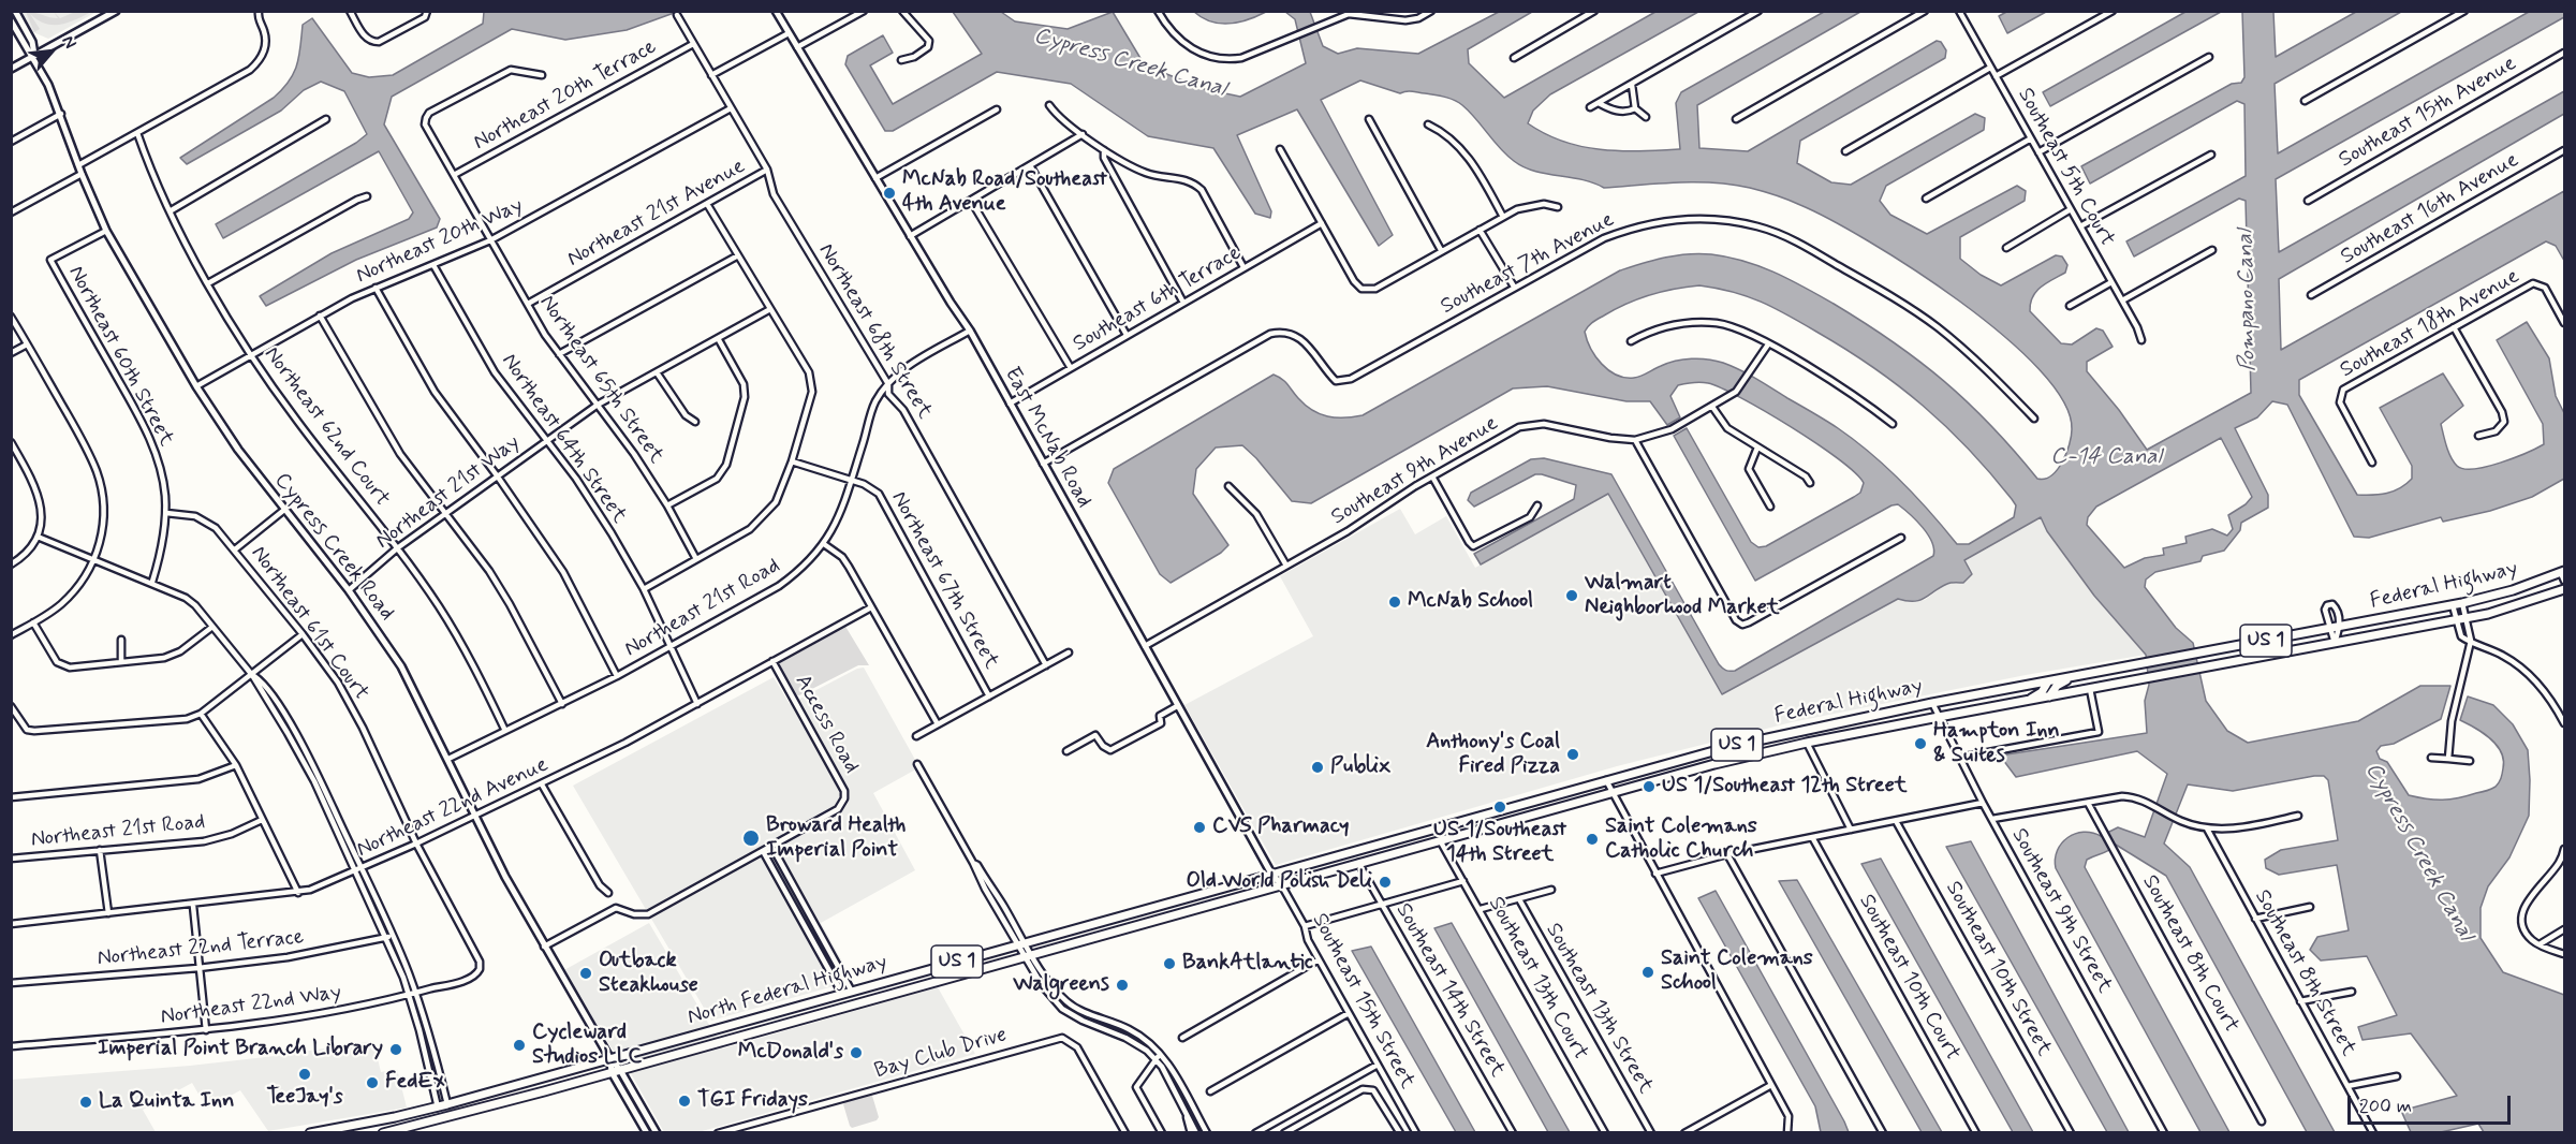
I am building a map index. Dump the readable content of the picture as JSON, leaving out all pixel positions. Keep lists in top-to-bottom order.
{
  "streets": {
    "main road": ["Federal Highway", "US 1", "North Federal Highway"],
    "street": [
      "Northeast 20th Terrace",
      "Southeast 15th Avenue",
      "Southeast 5th Court",
      "Southeast 16th Avenue",
      "Northeast 21st Avenue",
      "Northeast 20th Way",
      "Southeast 7th Avenue",
      "Southeast 6th Terrace",
      "Southeast 18th Avenue",
      "Northeast 68th Street",
      "Northeast 60th Street",
      "Northeast 65th Street",
      "Northeast 62nd Court",
      "East McNab Road",
      "Northeast 64th Street",
      "Southeast 9th Avenue",
      "Northeast 21st Way",
      "Cypress Creek Road",
      "Northeast 67th Street",
      "Northeast 21st Road",
      "Northeast 61st Court",
      "Access Road",
      "Northeast 22nd Avenue",
      "Southeast 9th Street",
      "Northeast 22nd Terrace",
      "Southeast 8th Court",
      "Southeast 10th Street",
      "Southeast 8th Street",
      "Southeast 10th Court",
      "Southeast 13th Court",
      "Southeast 14th Street",
      "Southeast 15th Street",
      "Northeast 22nd Way",
      "Southeast 13th Street",
      "Bay Club Drive"
    ]
  },
  "crossings": [
    ["Northeast 20th Terrace", "Northeast 68th Street"],
    ["Northeast 20th Terrace", "Northeast 65th Street"],
    ["Northeast 21st Avenue", "Northeast 68th Street"],
    ["Northeast 21st Avenue", "Northeast 65th Street"],
    ["Northeast 20th Way", "Northeast 68th Street"],
    ["Northeast 20th Way", "Northeast 65th Street"],
    ["Northeast 20th Way", "Northeast 62nd Court"],
    ["Northeast 20th Way", "Northeast 64th Street"],
    ["Northeast 20th Way", "Cypress Creek Road"],
    ["Southeast 7th Avenue", "East McNab Road"],
    ["Southeast 6th Terrace", "East McNab Road"],
    ["Northeast 68th Street", "Northeast 21st Road"],
    ["Northeast 60th Street", "Cypress Creek Road"],
    ["Northeast 60th Street", "Northeast 61st Court"],
    ["Northeast 65th Street", "Northeast 21st Way"],
    ["Northeast 62nd Court", "Northeast 21st Way"],
    ["Northeast 62nd Court", "Northeast 21st Road"],
    ["East McNab Road", "Southeast 9th Avenue"],
    ["East McNab Road", "Federal Highway"],
    ["East McNab Road", "Northeast 21st Road"],
    ["East McNab Road", "North Federal Highway"],
    ["East McNab Road", "Southeast 15th Street"],
    ["Northeast 64th Street", "Northeast 21st Way"],
    ["Northeast 64th Street", "Northeast 21st Road"],
    ["Northeast 64th Street", "Northeast 22nd Avenue"],
    ["Northeast 21st Way", "Cypress Creek Road"],
    ["Cypress Creek Road", "Northeast 21st Road"],
    ["Cypress Creek Road", "Northeast 22nd Avenue"],
    ["Cypress Creek Road", "North Federal Highway"],
    ["Northeast 67th Street", "Northeast 21st Road"],
    ["Federal Highway", "Southeast 9th Street"],
    ["Federal Highway", "Southeast 13th Court"],
    ["Federal Highway", "North Federal Highway"],
    ["Federal Highway", "Southeast 14th Street"],
    ["Federal Highway", "Southeast 15th Street"],
    ["Northeast 61st Court", "Northeast 22nd Avenue"],
    ["Northeast 61st Court", "Northeast 22nd Way"],
    ["Access Road", "Northeast 22nd Avenue"],
    ["North Federal Highway", "Southeast 15th Street"]
  ],
  "water": ["Cypress Creek Canal", "Pompano Canal", "C-14 Canal"],
  "places": [
    "McNab Road/Southeast 4th Avenue",
    "Walmart Neighborhood Market",
    "McNab School",
    "Hampton Inn & Suites",
    "Anthony's Coal Fired Pizza",
    "Publix",
    "US 1/Southeast 12th Street",
    "US 1/Southeast 14th Street",
    "CVS Pharmacy",
    "Broward Health Imperial Point",
    "Saint Colemans Catholic Church",
    "Old World Polish Deli",
    "BankAtlantic",
    "Saint Colemans School",
    "Outback Steakhouse",
    "Walgreens",
    "Cycleward Studios LLC",
    "Imperial Point Branch Library",
    "McDonald's",
    "TeeJay's",
    "FedEx",
    "TGI Fridays",
    "La Quinta Inn"
  ],
  "scale_bar": "200 m",
  "north": "top right"
}
